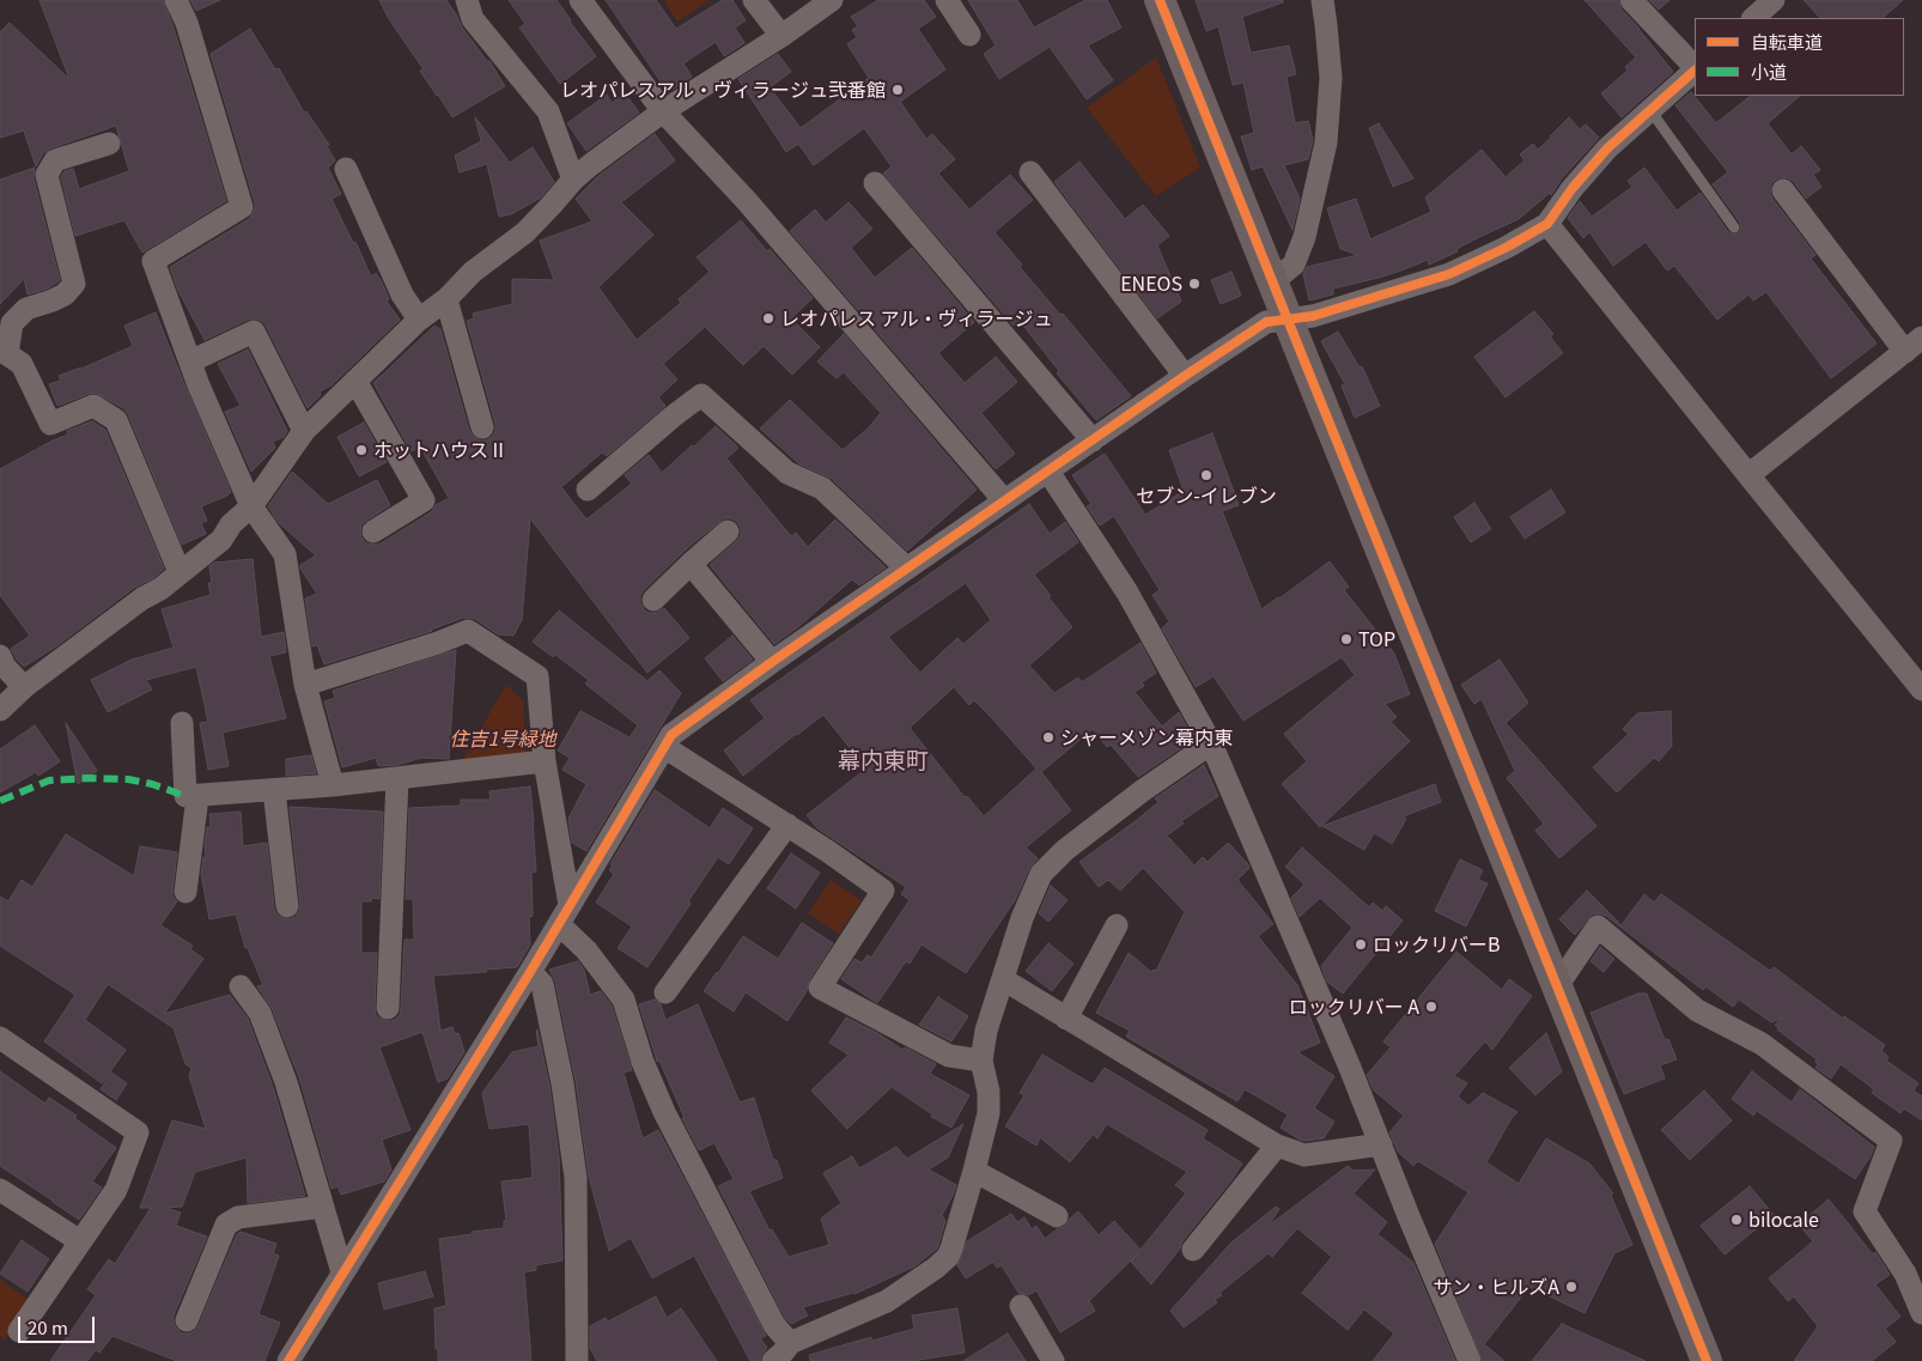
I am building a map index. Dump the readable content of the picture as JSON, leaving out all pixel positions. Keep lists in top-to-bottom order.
{
  "districts": ["幕内東町"],
  "parks": ["住吉1号緑地"],
  "places": [
    "レオパレスアル・ヴィラージュ弐番館",
    "ENEOS",
    "レオパレス アル・ヴィラージュ",
    "ホットハウス II",
    "セブン-イレブン",
    "TOP",
    "シャーメゾン幕内東",
    "ロックリバーB",
    "ロックリバー A",
    "bilocale",
    "サン・ヒルズA"
  ],
  "legend": ["自転車道", "小道"],
  "scale_bar": "20 m"
}
